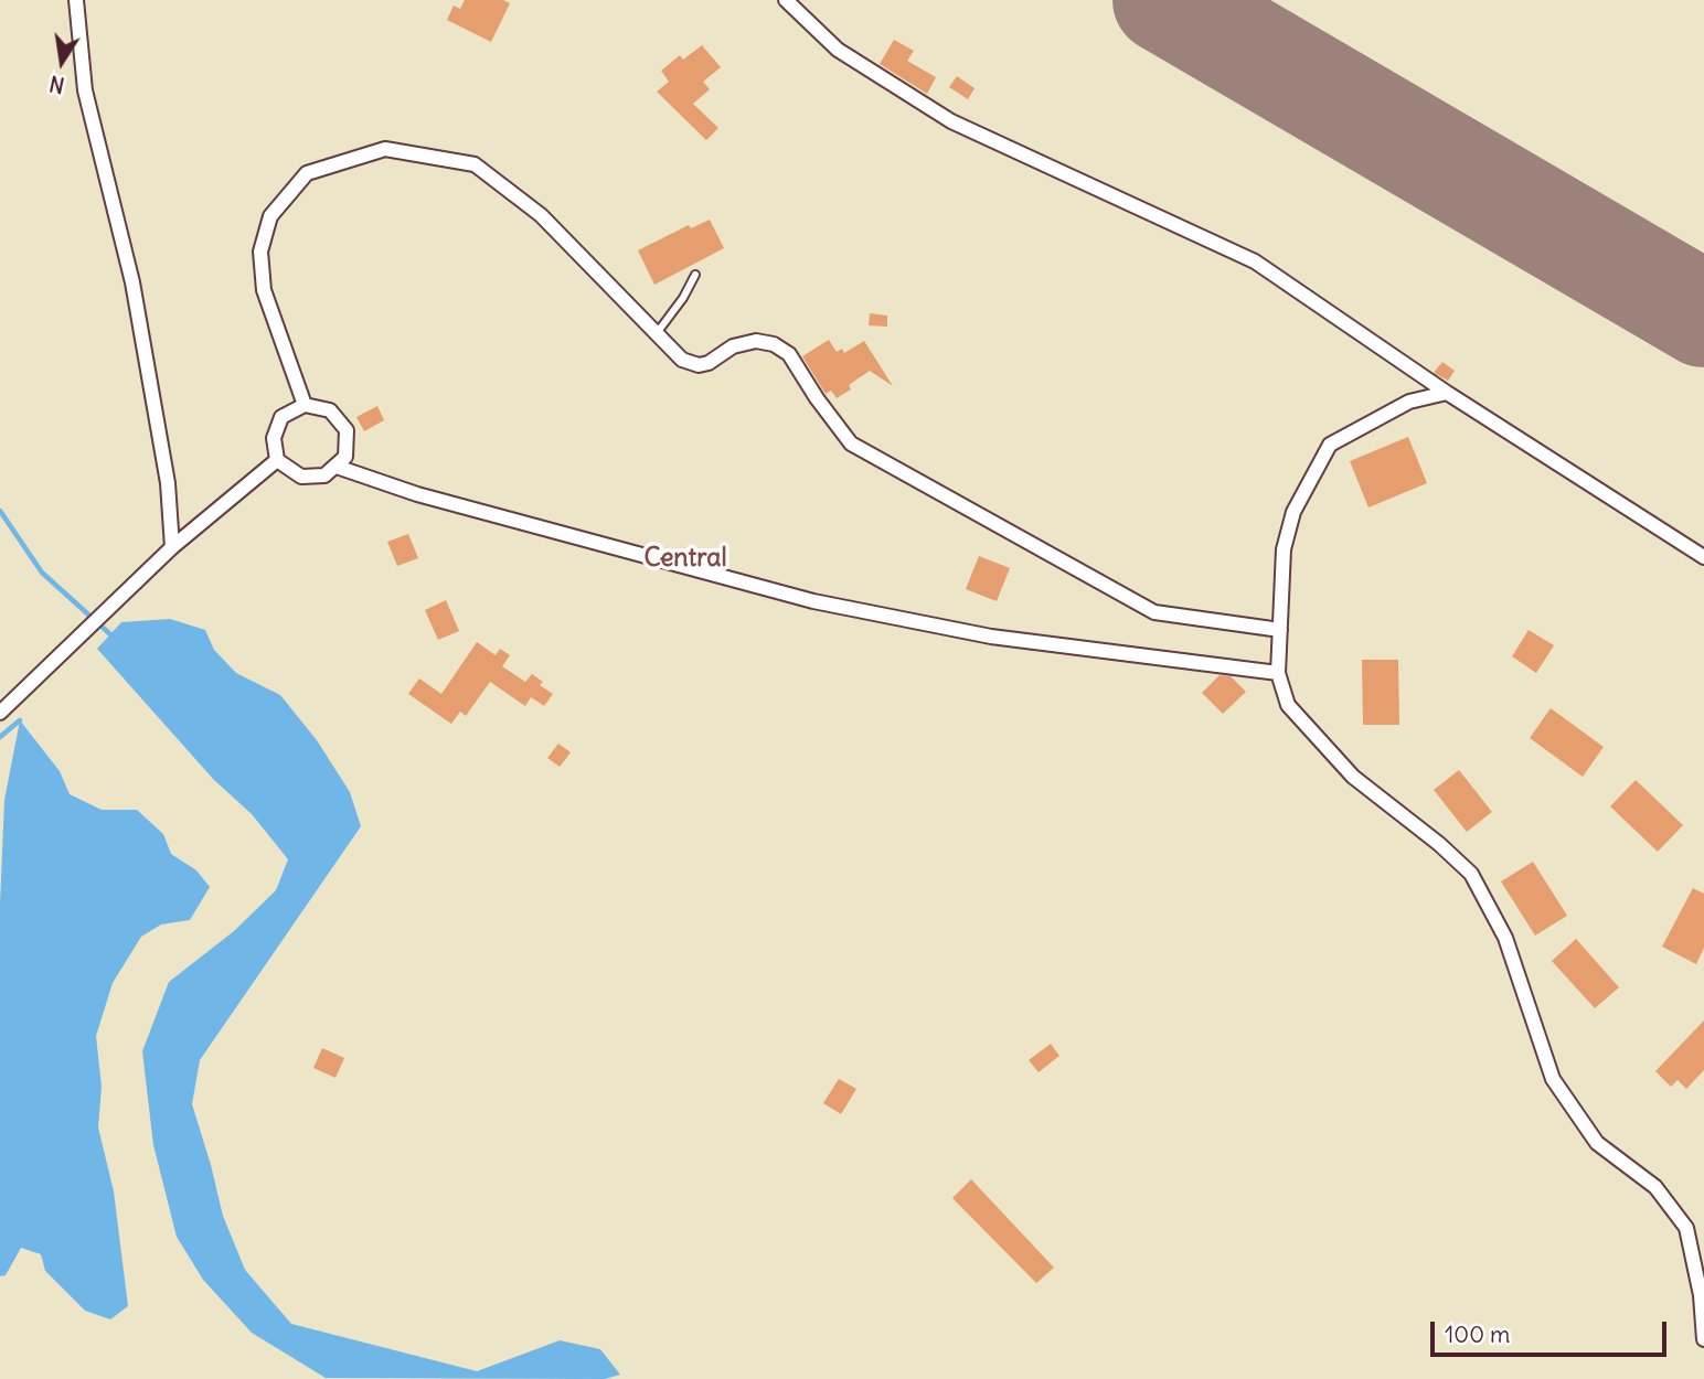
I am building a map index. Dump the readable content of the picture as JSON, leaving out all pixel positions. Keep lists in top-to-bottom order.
{
  "districts": ["Central"],
  "scale_bar": "100 m",
  "north": "bottom"
}
